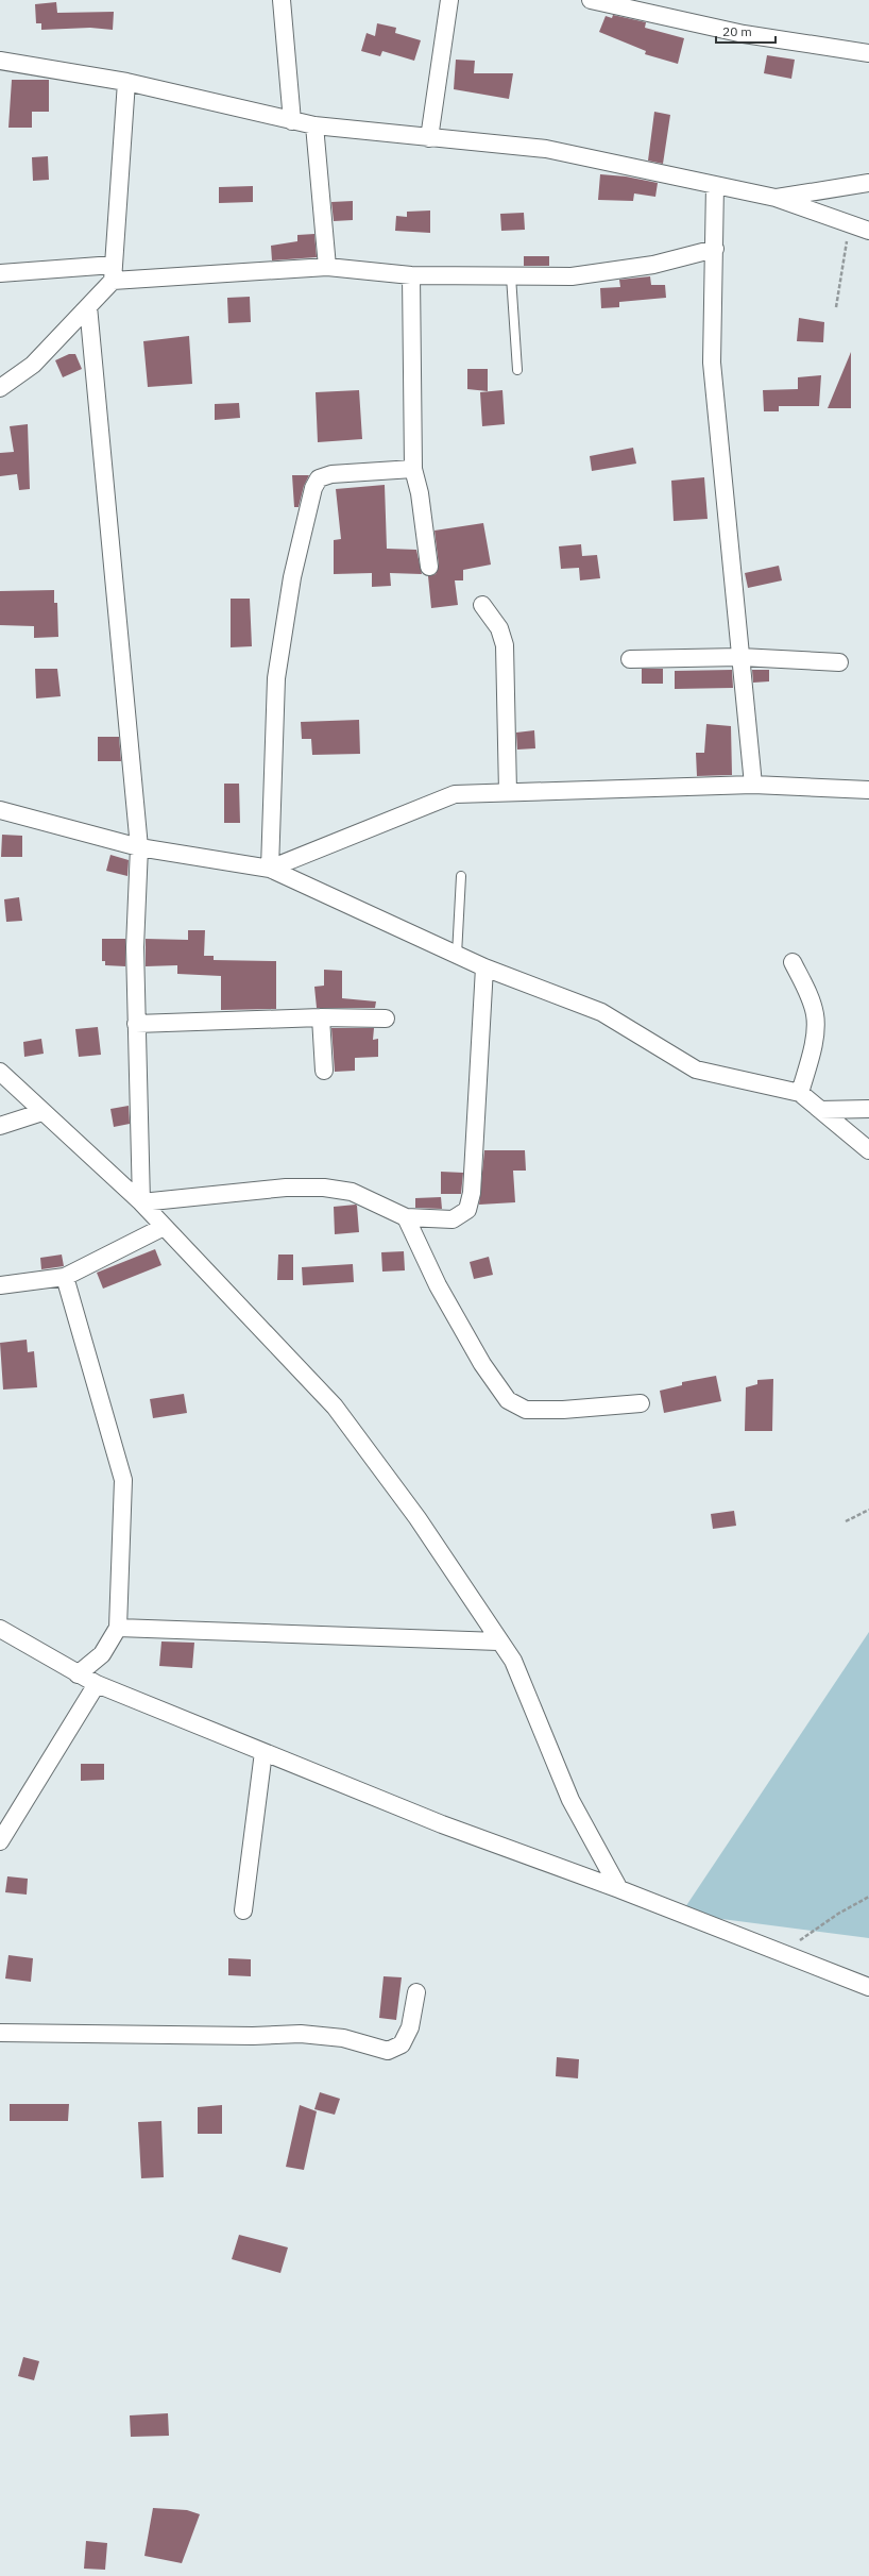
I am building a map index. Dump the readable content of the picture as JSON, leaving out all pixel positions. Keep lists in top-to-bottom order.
{
  "scale_bar": "20 m"
}
